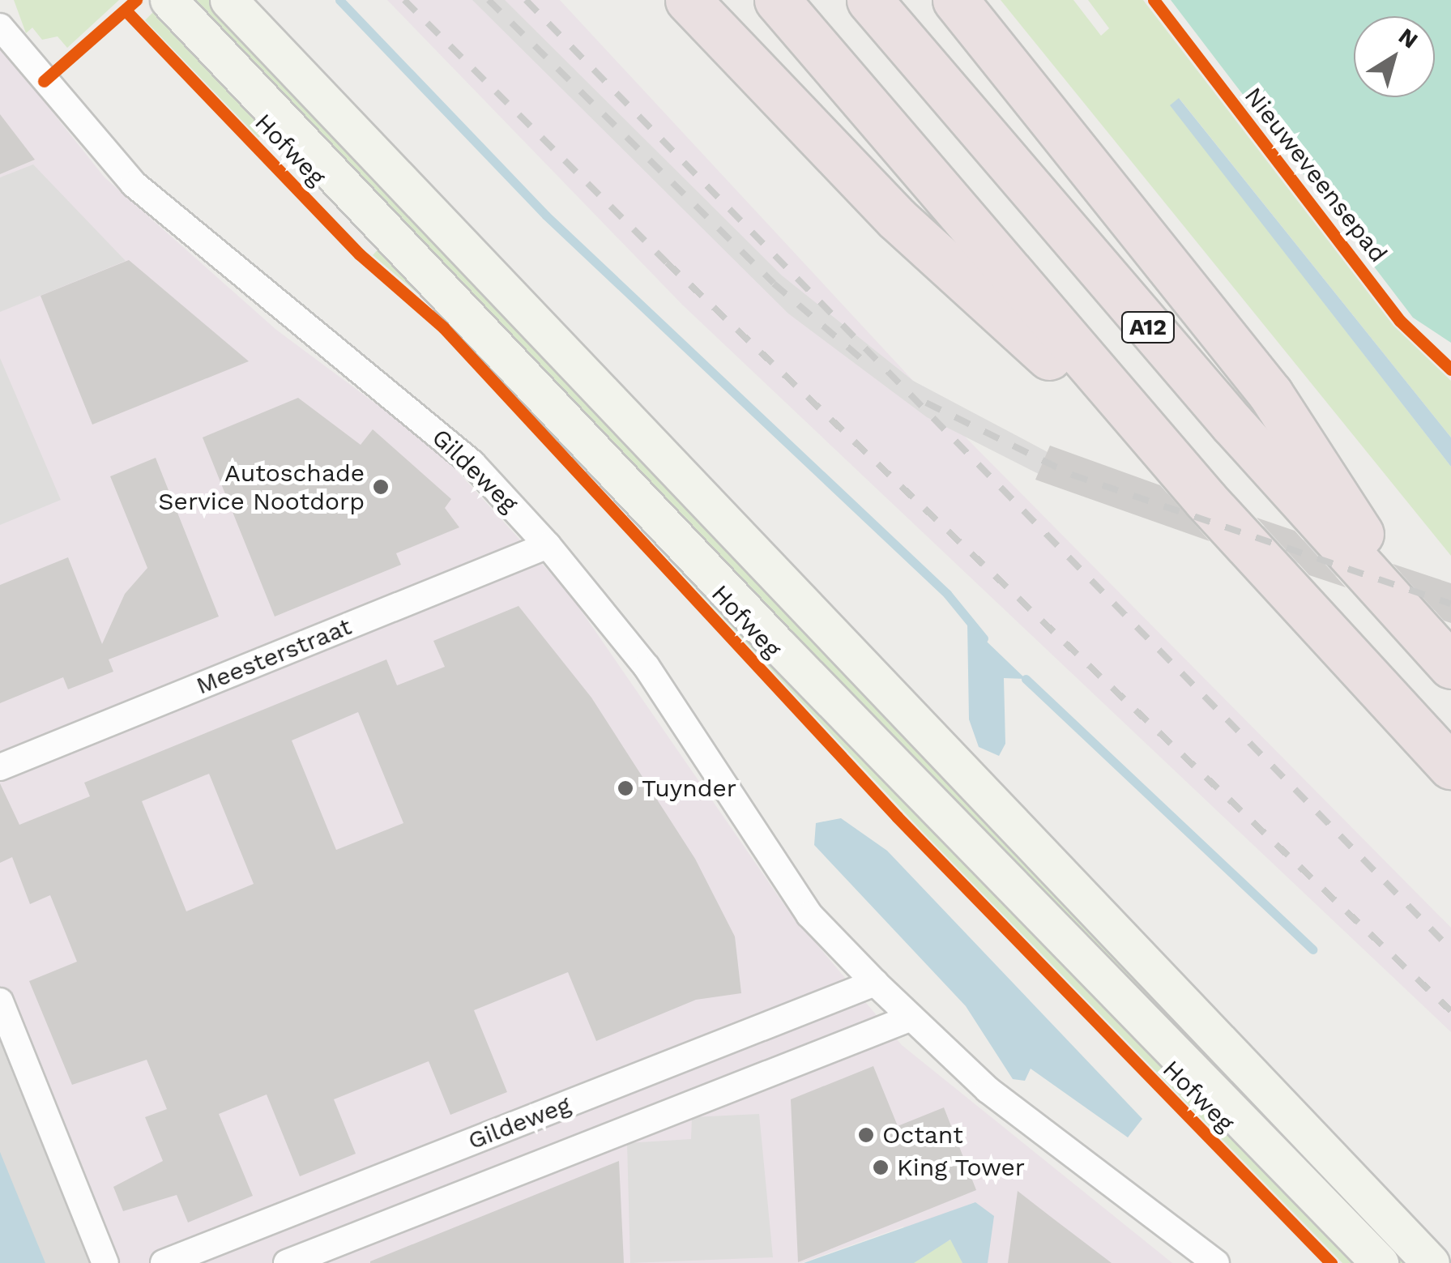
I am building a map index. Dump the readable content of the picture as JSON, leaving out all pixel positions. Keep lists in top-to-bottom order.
{
  "streets": {
    "highway": ["A12"],
    "main road": ["Hofweg"],
    "street": ["Gildeweg", "Meesterstraat"],
    "cycle path": ["Nieuweveensepad"]
  },
  "crossings": [
    ["Gildeweg", "Meesterstraat"]
  ],
  "places": [
    "Autoschade Service Nootdorp",
    "Tuynder",
    "Octant",
    "King Tower"
  ],
  "north": "top right"
}
